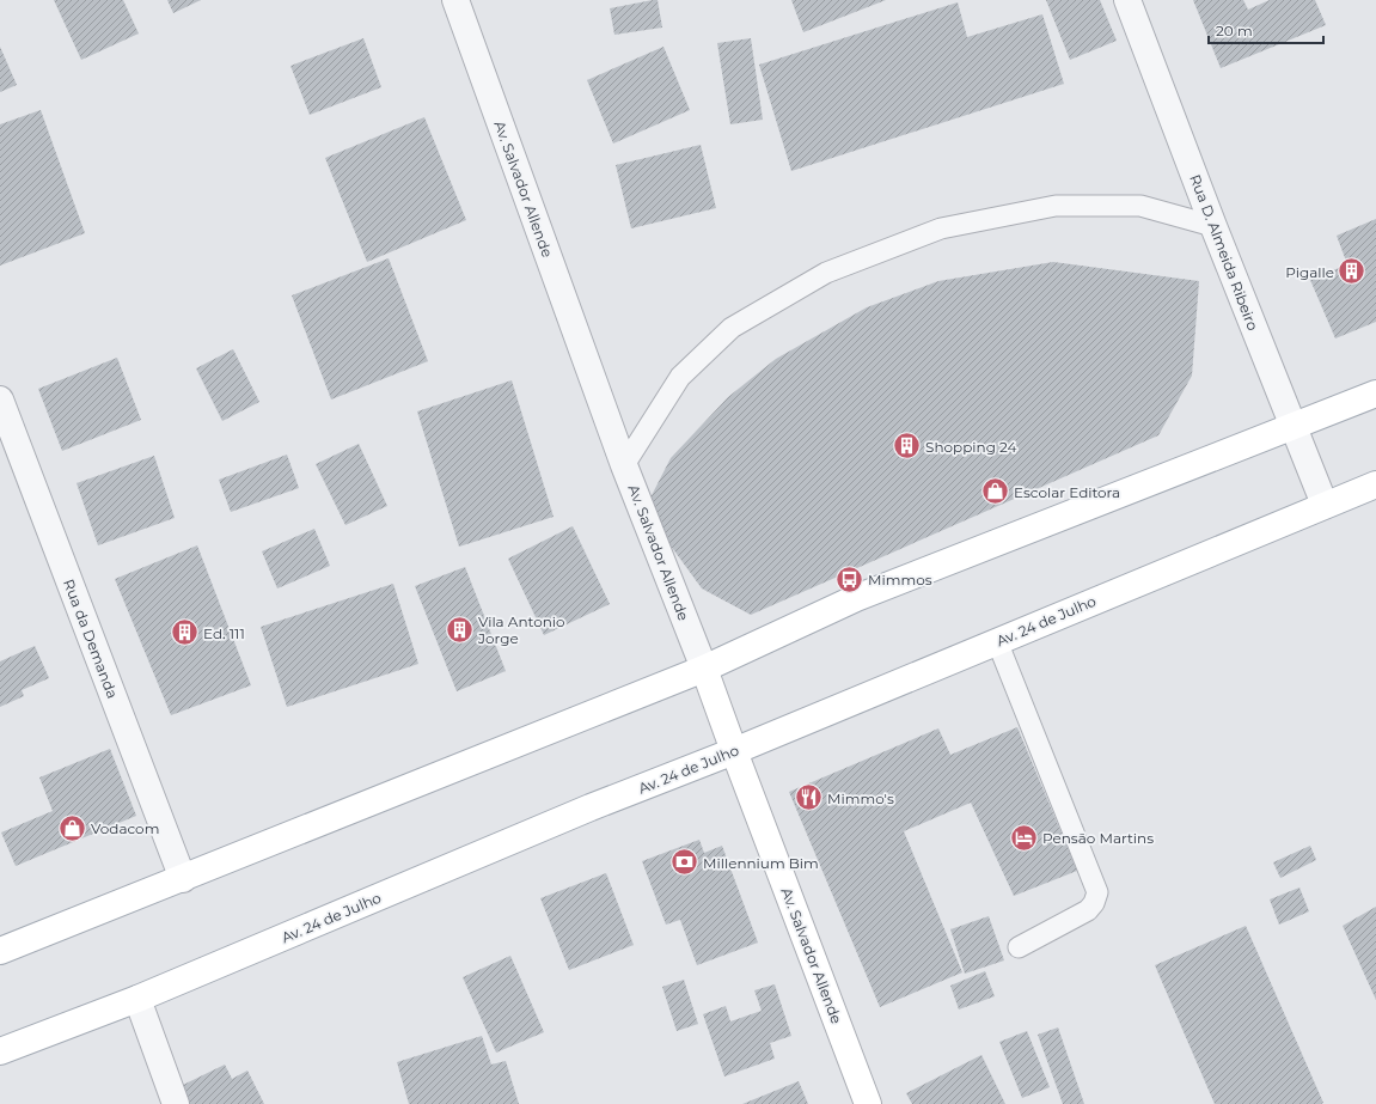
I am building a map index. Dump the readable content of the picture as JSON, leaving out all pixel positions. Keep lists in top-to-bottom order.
{
  "streets": {
    "main road": ["Av. Salvador Allende", "Av. 24 de Julho"],
    "street": ["Rua D. Almeida Ribeiro", "Rua da Demanda"]
  },
  "crossings": [
    ["Av. Salvador Allende", "Av. 24 de Julho"],
    ["Rua D. Almeida Ribeiro", "Av. 24 de Julho"]
  ],
  "places": {
    "building": [
      "Pigalle",
      "Shopping 24",
      "Vila Antonio Jorge",
      "Ed. 111"
    ],
    "shop": ["Escolar Editora", "Vodacom"],
    "bus stop": ["Mimmos"],
    "restaurant": ["Mimmo's"],
    "hotel": ["Pensão Martins"],
    "bank": ["Millennium Bim"]
  },
  "scale_bar": "20 m"
}
